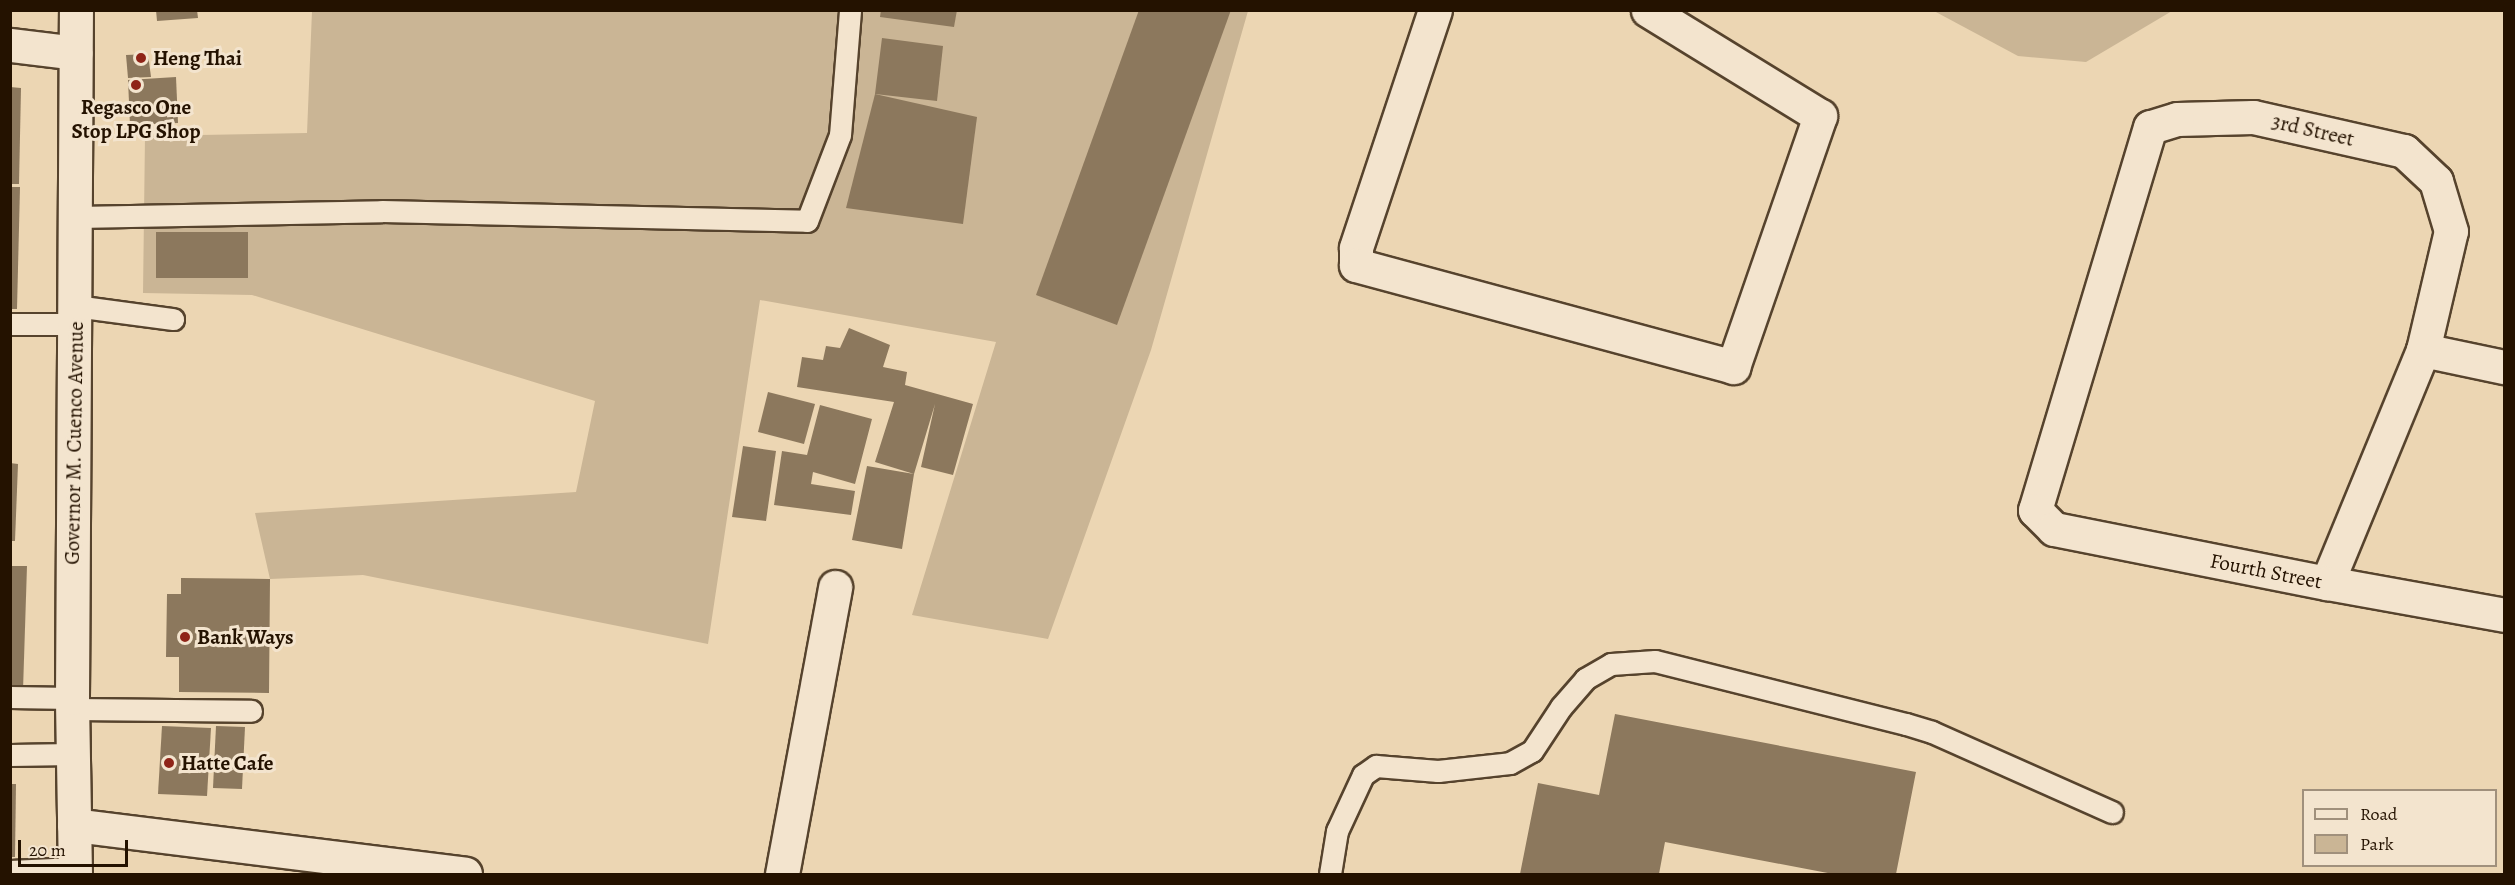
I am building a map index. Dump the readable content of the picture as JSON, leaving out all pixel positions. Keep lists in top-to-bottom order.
{
  "streets": {
    "street": ["3rd Street", "Governor M. Cuenco Avenue", "Fourth Street"]
  },
  "crossings": [
    ["3rd Street", "Fourth Street"]
  ],
  "places": [
    "Heng Thai",
    "Regasco One Stop LPG Shop",
    "Bank Ways",
    "Hatte Cafe"
  ],
  "legend": ["Road", "Park"],
  "scale_bar": "20 m"
}
